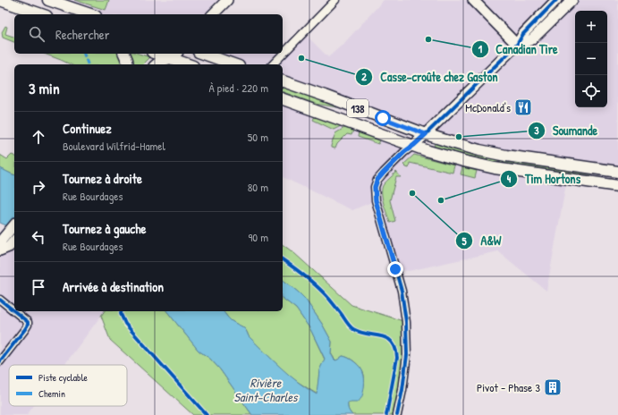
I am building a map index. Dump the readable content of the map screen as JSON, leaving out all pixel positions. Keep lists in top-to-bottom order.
{
  "streets": {
    "main road": ["138"]
  },
  "water": ["Rivière Saint-Charles"],
  "places": {
    "other": [
      "Canadian Tire",
      "Casse-croûte chez Gaston",
      "Soumande",
      "A&W",
      "Tim Hortons"
    ],
    "restaurant": ["McDonald's"],
    "building": ["Pivot - Phase 3"]
  },
  "legend": ["Piste cyclable", "Chemin"],
  "page": {
    "map_buttons": ["+", "−"],
    "search": "Rechercher",
    "heading": ["3 min", "À pied · 220 m"],
    "list": [
      ["Continuez", "Boulevard Wilfrid-Hamel", "50 m"],
      ["Tournez à droite", "Rue Bourdages", "80 m"],
      ["Tournez à gauche", "Rue Bourdages", "90 m"],
      "Arrivée à destination"
    ]
  }
}
